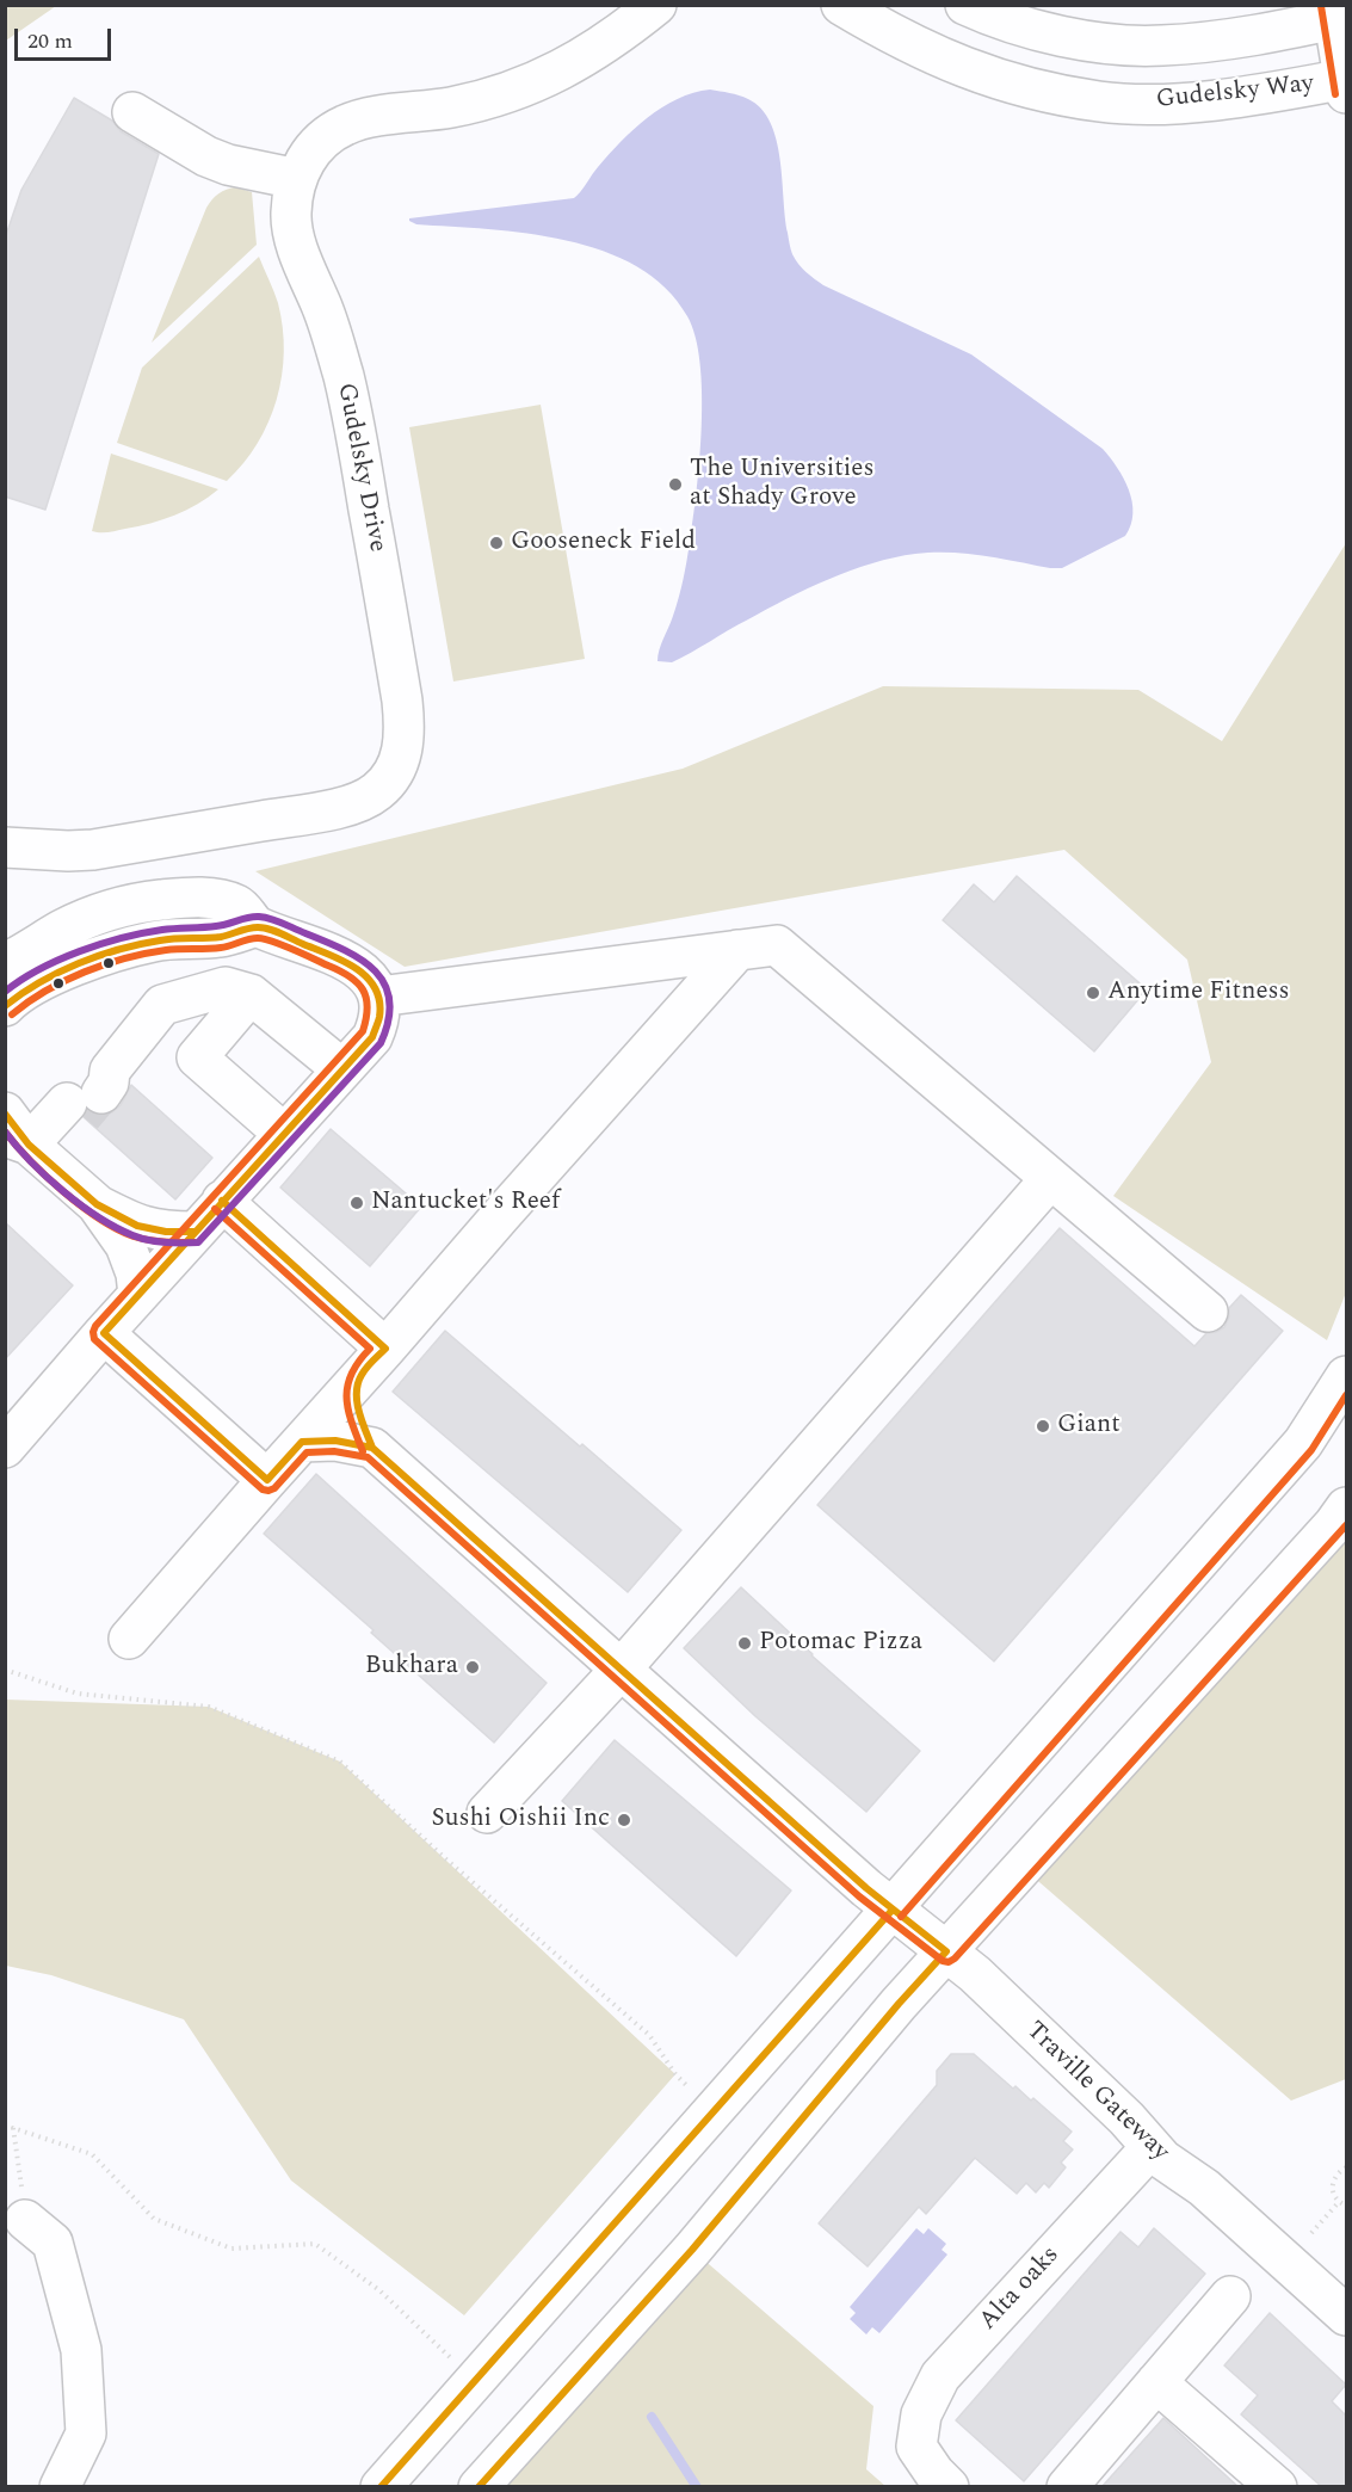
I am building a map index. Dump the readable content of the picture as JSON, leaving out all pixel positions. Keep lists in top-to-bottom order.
{
  "streets": {
    "street": [
      "Gudelsky Way",
      "Gudelsky Drive",
      "Traville Gateway",
      "Alta oaks"
    ]
  },
  "crossings": [
    ["Traville Gateway", "Alta oaks"]
  ],
  "places": [
    "The Universities at Shady Grove",
    "Gooseneck Field",
    "Anytime Fitness",
    "Nantucket's Reef",
    "Giant",
    "Potomac Pizza",
    "Bukhara",
    "Sushi Oishii Inc"
  ],
  "scale_bar": "20 m"
}
